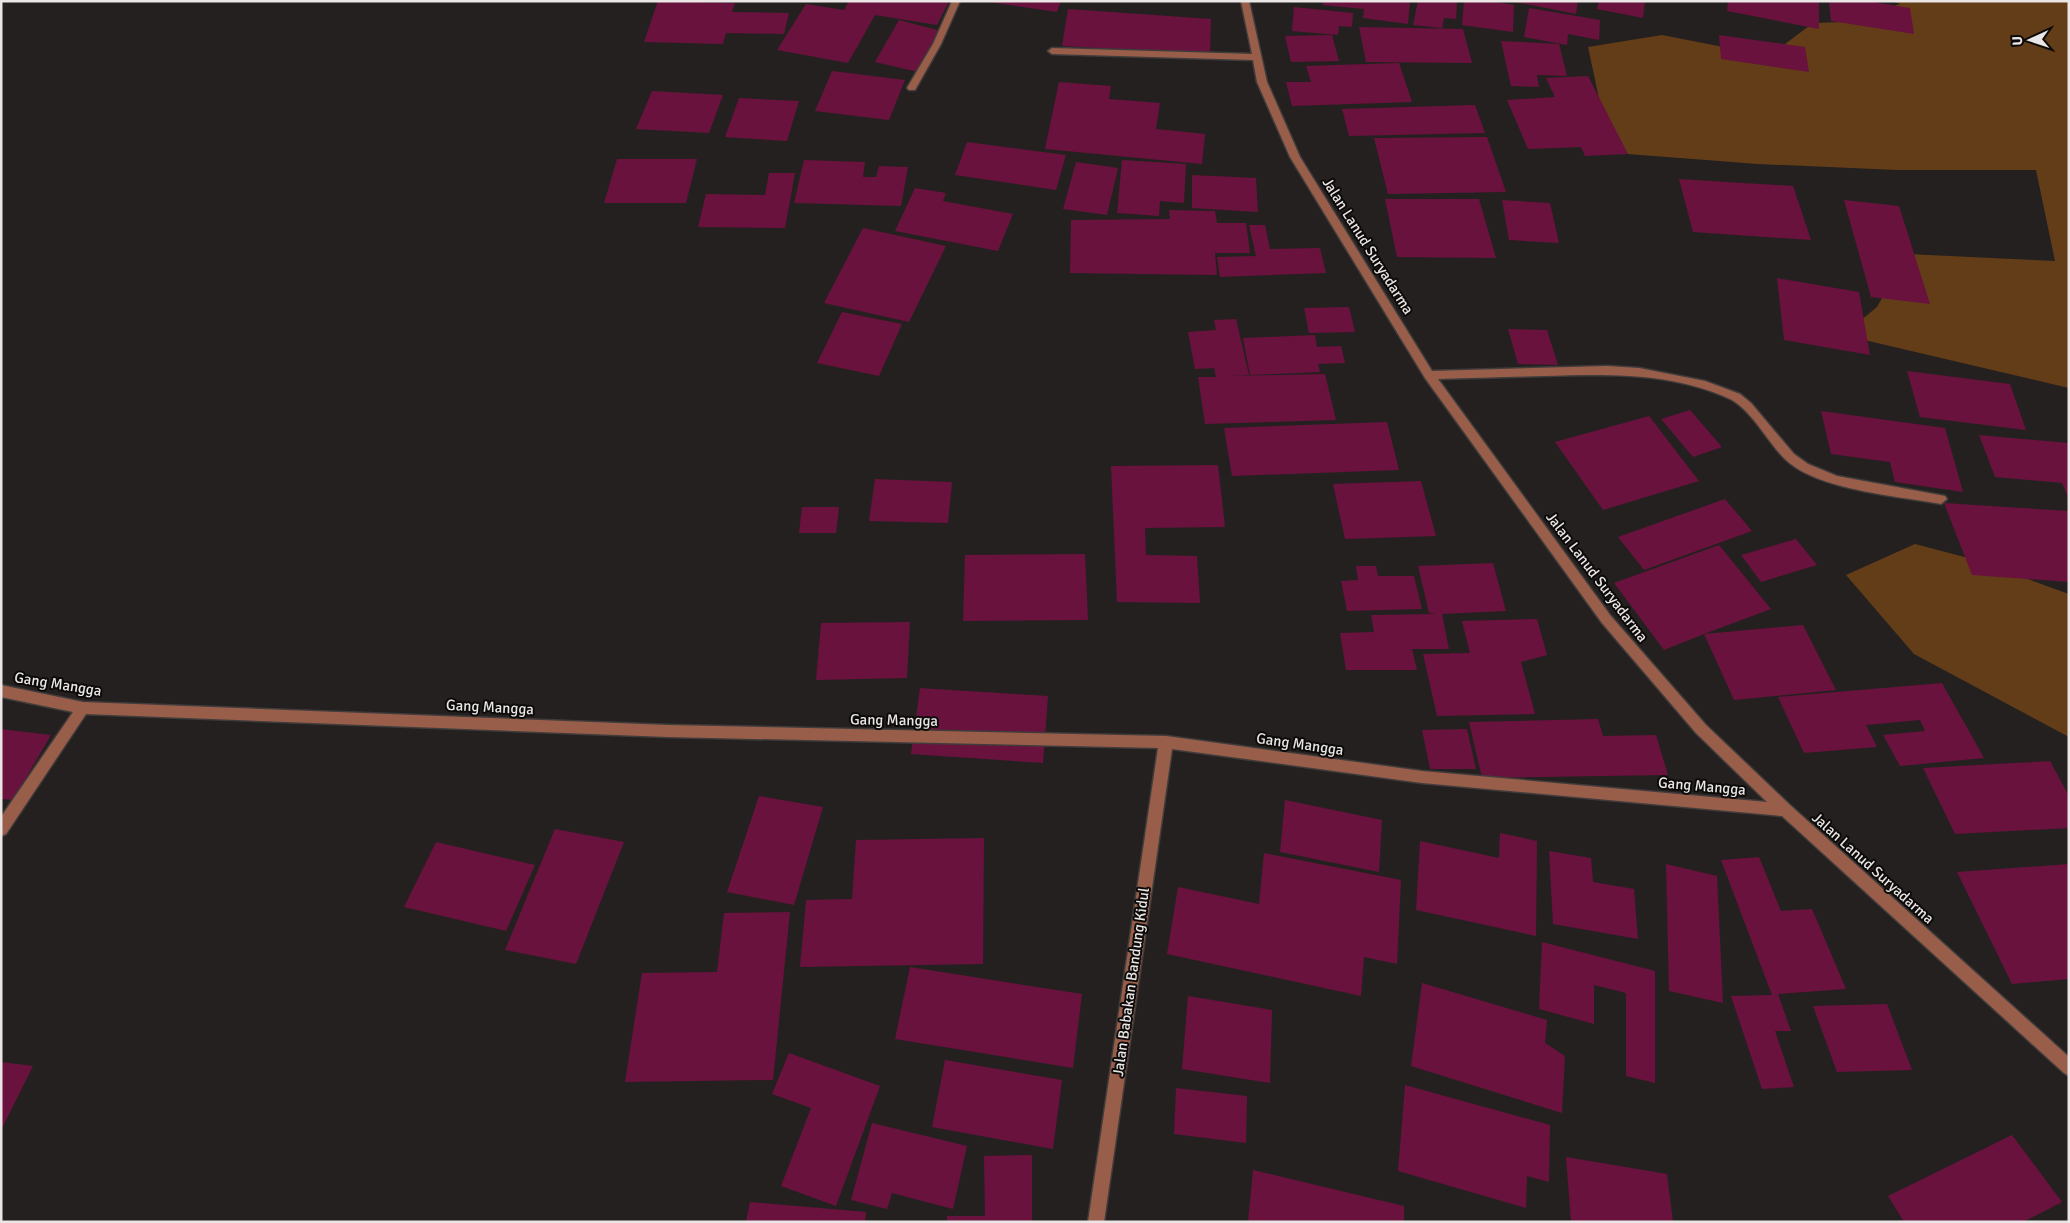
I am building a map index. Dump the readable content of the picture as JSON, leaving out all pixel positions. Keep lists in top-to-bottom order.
{
  "streets": {
    "street": ["Jalan Lanud Suryadarma", "Gang Mangga", "Jalan Babakan Bandung Kidul"]
  },
  "crossings": [
    ["Jalan Lanud Suryadarma", "Gang Mangga"],
    ["Gang Mangga", "Jalan Babakan Bandung Kidul"]
  ],
  "north": "left"
}
